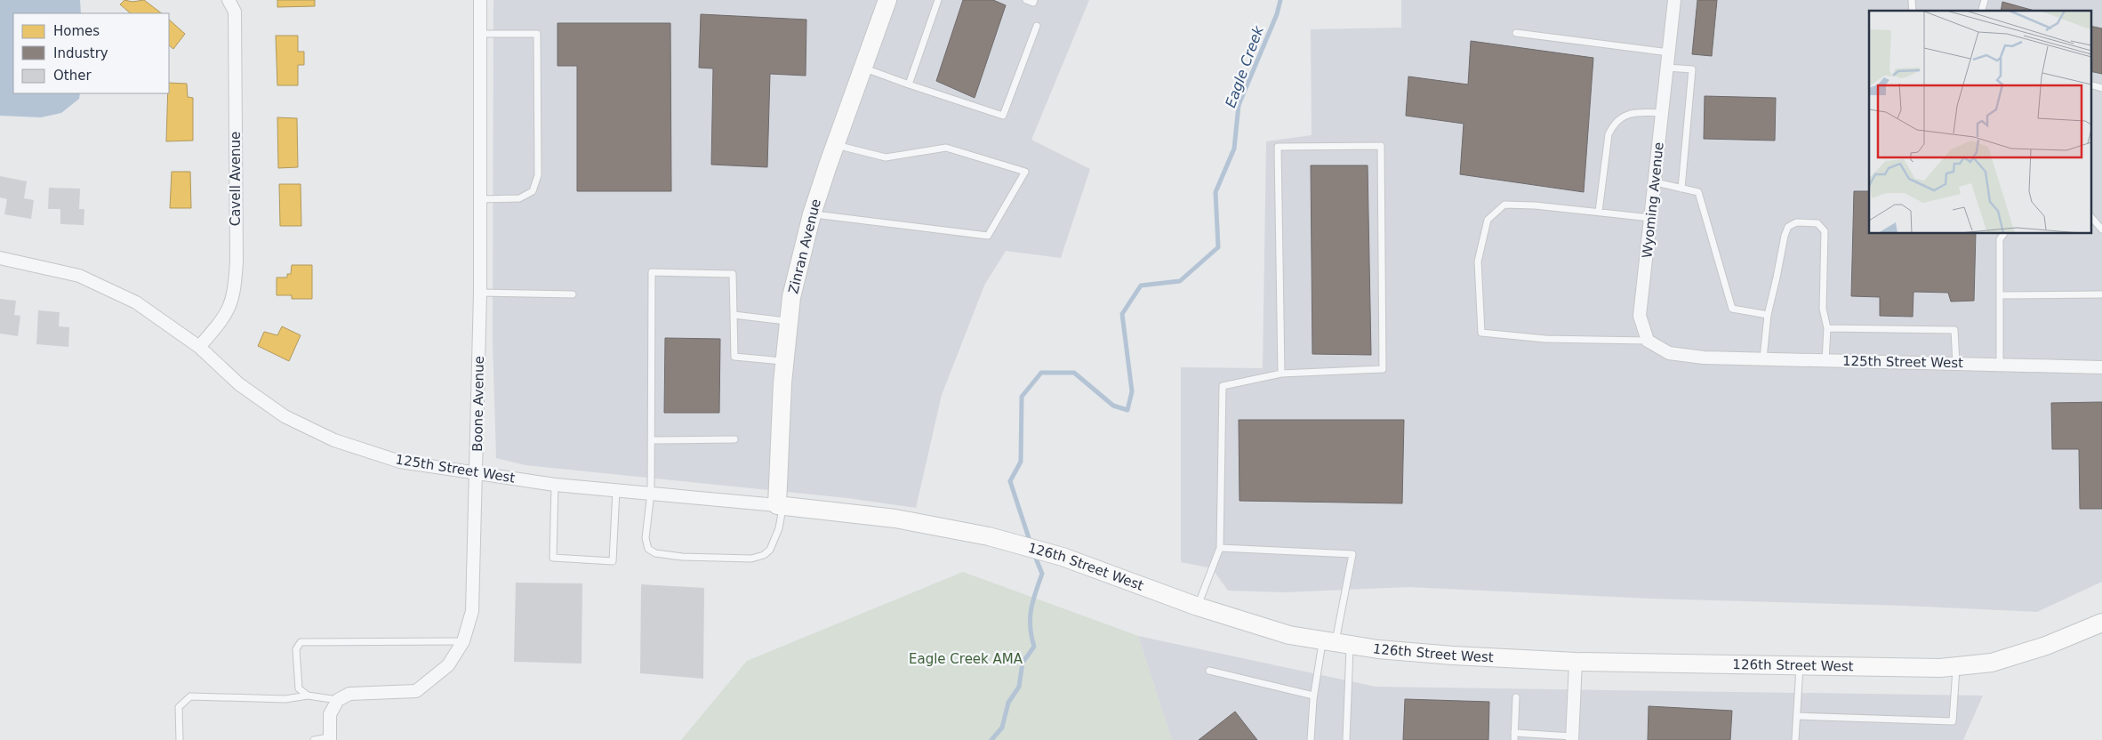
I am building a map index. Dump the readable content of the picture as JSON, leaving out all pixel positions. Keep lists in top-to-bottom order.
{
  "streets": {
    "street": [
      "Cavell Avenue",
      "Wyoming Avenue",
      "Zinran Avenue",
      "125th Street West",
      "Boone Avenue",
      "126th Street West"
    ]
  },
  "crossings": [
    ["Cavell Avenue", "125th Street West"],
    ["Wyoming Avenue", "125th Street West"],
    ["Zinran Avenue", "125th Street West"],
    ["Zinran Avenue", "126th Street West"],
    ["125th Street West", "Boone Avenue"],
    ["125th Street West", "126th Street West"]
  ],
  "water": ["Eagle Creek"],
  "parks": ["Eagle Creek AMA"],
  "legend": ["Homes", "Industry", "Other"]
}
